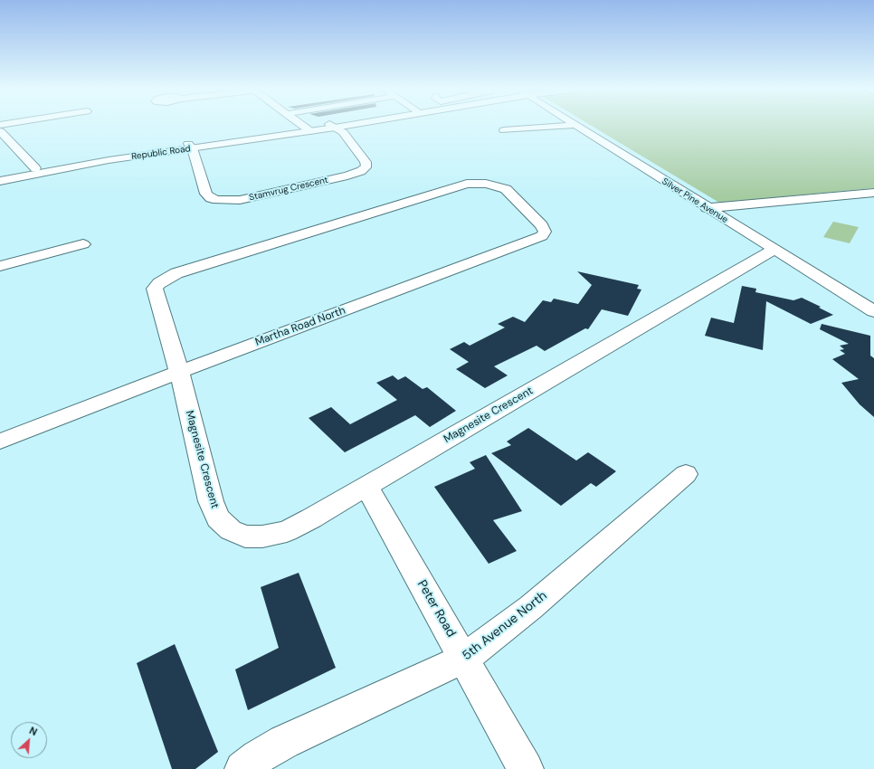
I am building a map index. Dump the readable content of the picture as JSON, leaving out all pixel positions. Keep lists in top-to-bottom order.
{
  "streets": {
    "street": [
      "Republic Road",
      "Stamvrug Crescent",
      "Silver Pine Avenue",
      "Martha Road North",
      "Magnesite Crescent",
      "Peter Road",
      "5th Avenue North"
    ]
  },
  "crossings": [
    ["Republic Road", "Stamvrug Crescent"],
    ["Silver Pine Avenue", "Magnesite Crescent"],
    ["Martha Road North", "Magnesite Crescent"],
    ["Magnesite Crescent", "Peter Road"],
    ["Peter Road", "5th Avenue North"]
  ],
  "north": "top right"
}
